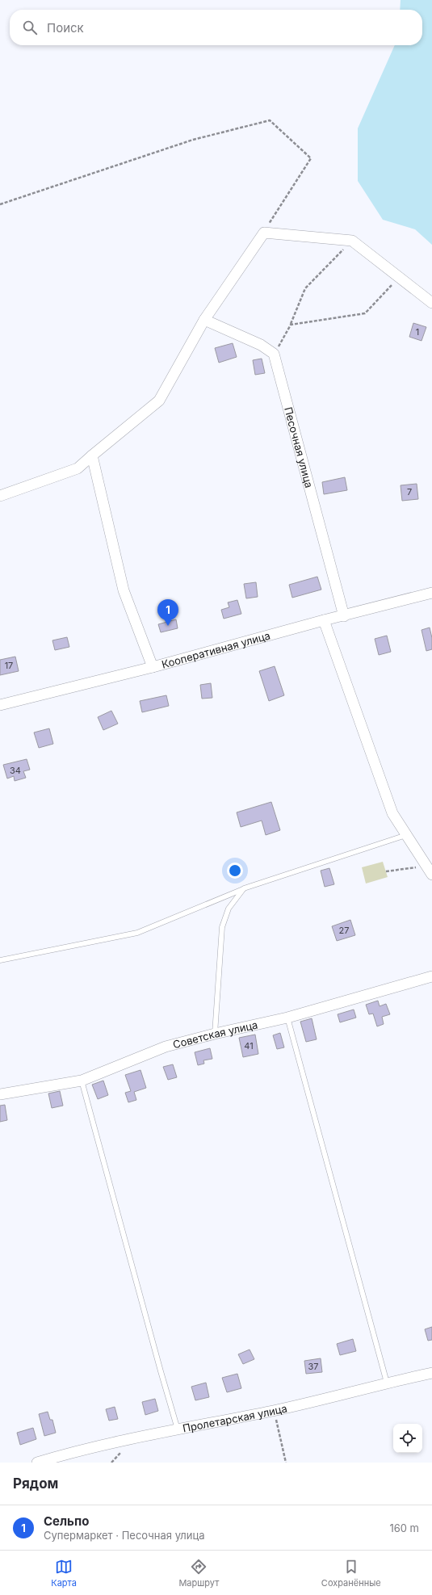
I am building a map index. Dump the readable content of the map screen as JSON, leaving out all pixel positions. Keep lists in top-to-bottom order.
{
  "streets": {
    "street": [
      "Песочная улица",
      "Кооперативная улица",
      "Советская улица",
      "Пролетарская улица"
    ]
  },
  "crossings": [
    ["Песочная улица", "Кооперативная улица"]
  ],
  "house_numbers": [
    "1",
    "7",
    "17",
    "34",
    "27",
    "41",
    "37"
  ],
  "page": {
    "search": "Поиск",
    "pins": "1",
    "heading": "Рядом",
    "list": [
      {
        "mark": "1",
        "name": "Сельпо",
        "note": "Супермаркет · Песочная улица",
        "value": "160 m"
      }
    ],
    "nav": ["Карта", "Маршрут", "Сохранённые"]
  }
}
